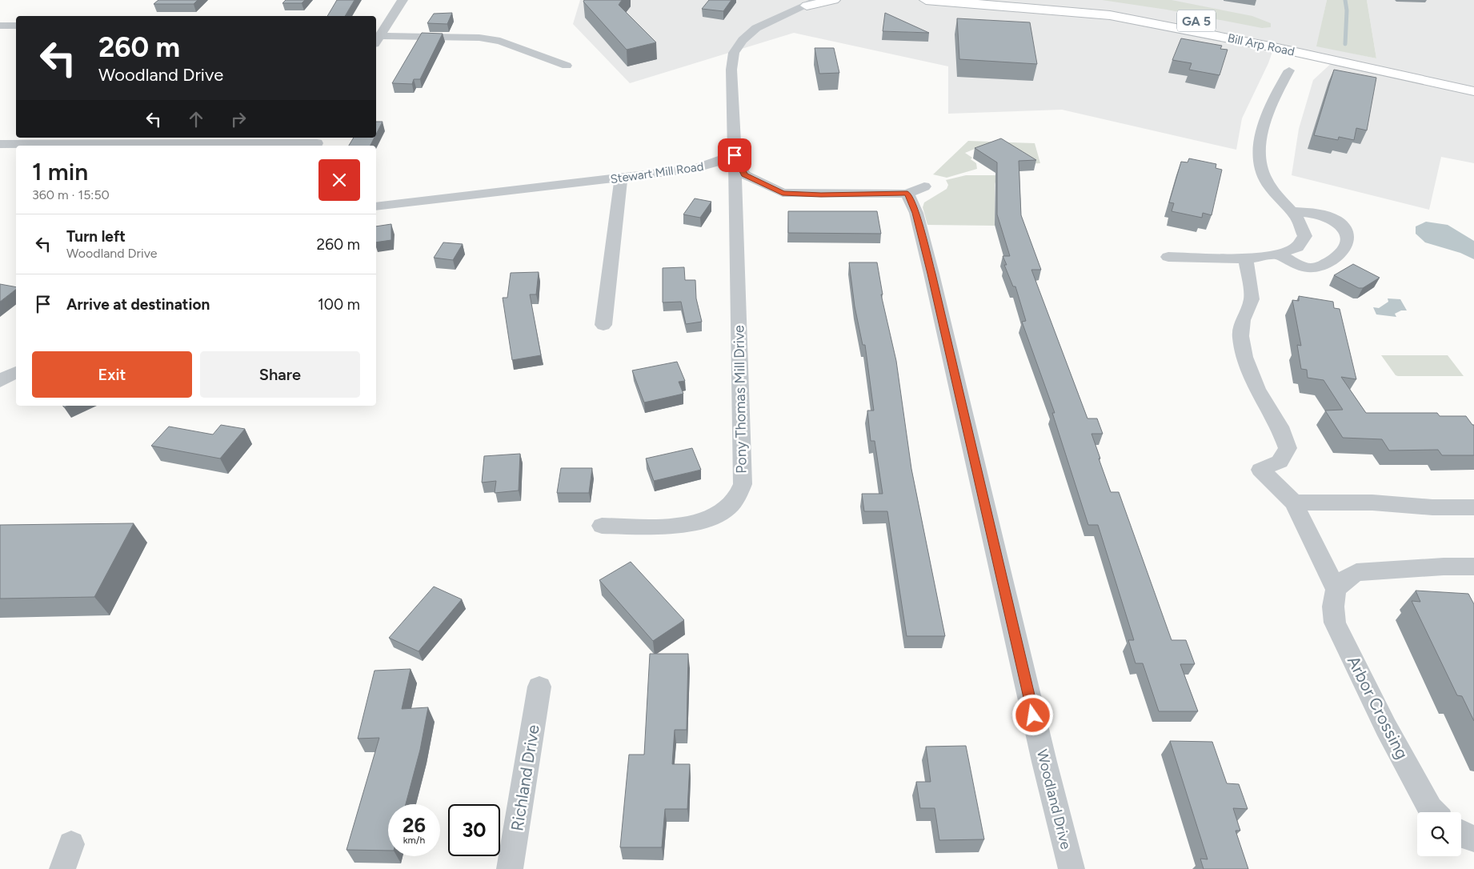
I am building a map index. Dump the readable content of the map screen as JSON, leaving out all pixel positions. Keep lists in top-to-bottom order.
{
  "streets": {
    "main road": ["GA 5", "Bill Arp Road"],
    "street": [
      "Stewart Mill Road",
      "Pony Thomas Mill Drive",
      "Arbor Crossing",
      "Richland Drive",
      "Woodland Drive"
    ]
  },
  "crossings": [
    ["Stewart Mill Road", "Pony Thomas Mill Drive"],
    ["Stewart Mill Road", "Woodland Drive"],
    ["Pony Thomas Mill Drive", "Woodland Drive"]
  ],
  "page": {
    "turn": ["260 m", "Woodland Drive"],
    "heading": ["1 min", "360 m · 15:50"],
    "list": [
      {
        "name": "Turn left",
        "note": "Woodland Drive",
        "value": "260 m"
      },
      {
        "name": "Arrive at destination",
        "value": "100 m"
      }
    ],
    "buttons": ["Exit", "Share"],
    "speed": "26 km/h",
    "limit": "30"
  }
}
